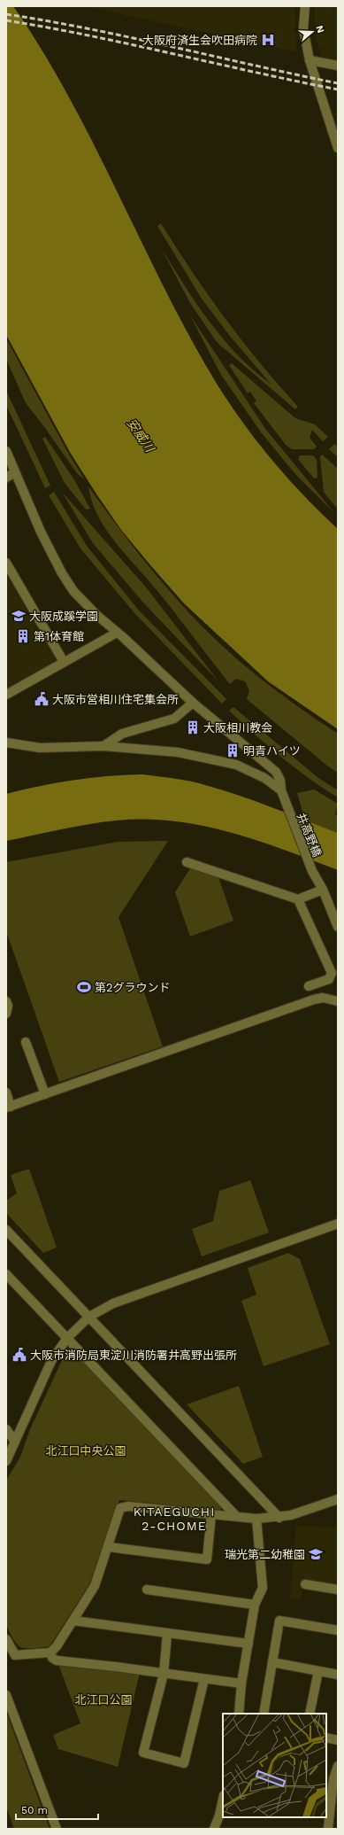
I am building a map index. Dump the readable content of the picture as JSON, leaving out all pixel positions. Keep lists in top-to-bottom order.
{
  "streets": {
    "street": ["井高野橋"]
  },
  "districts": ["KITAEGUCHI 2-CHOME"],
  "water": ["安威川"],
  "parks": ["北江口中央公園", "北江口公園"],
  "places": {
    "hospital": ["大阪府済生会吹田病院"],
    "school or university": ["大阪成蹊学園", "瑞光第二幼稚園"],
    "building": ["第1体育館", "大阪相川教会", "明青ハイツ"],
    "public building": ["大阪市営相川住宅集会所", "大阪市消防局東淀川消防署井高野出張所"],
    "sports": ["第2グラウンド"]
  },
  "scale_bar": "50 m",
  "north": "right"
}
